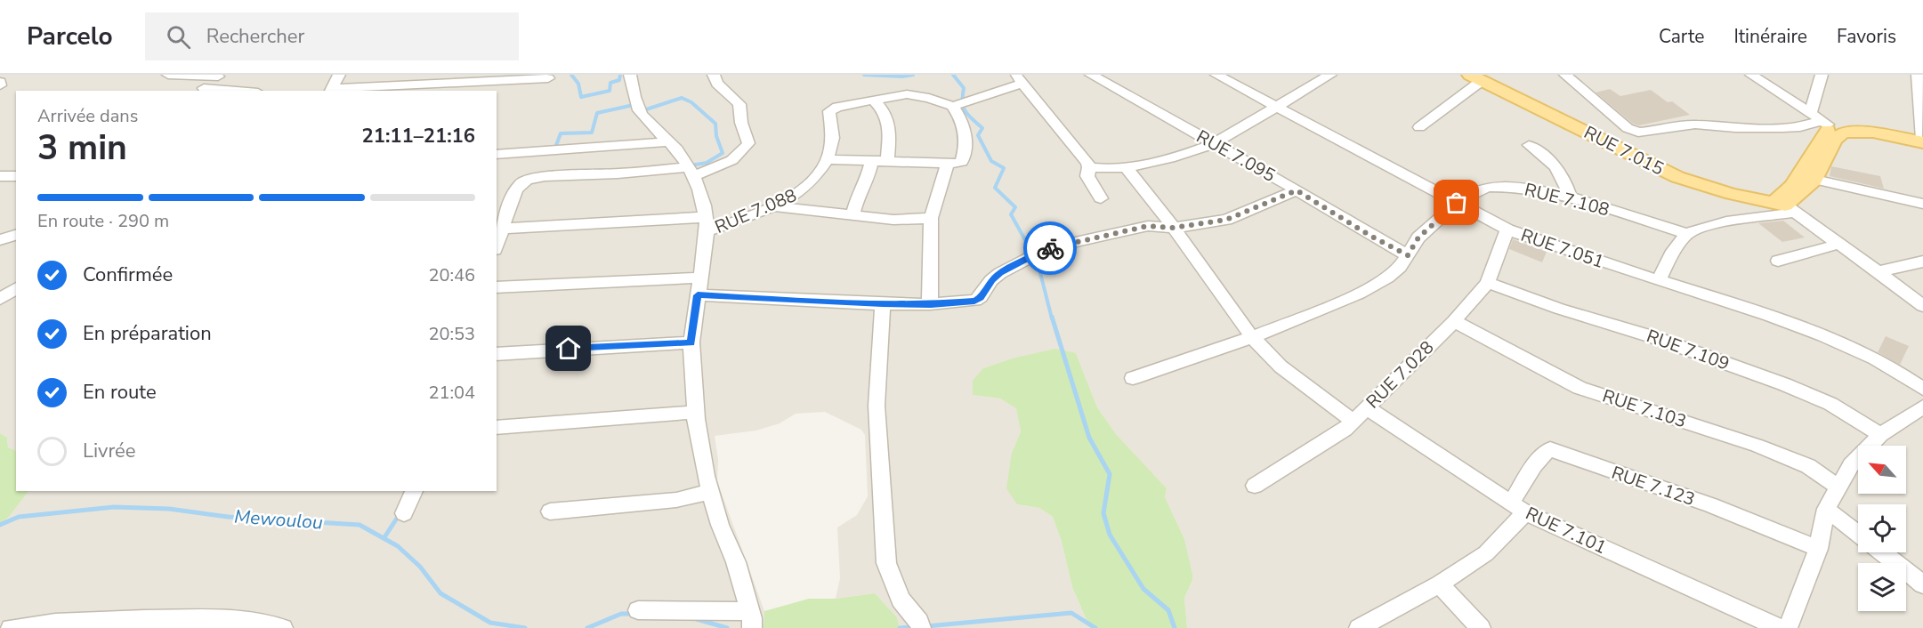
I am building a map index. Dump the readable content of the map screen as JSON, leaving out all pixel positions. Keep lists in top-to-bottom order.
{
  "streets": {
    "main road": ["RUE 7.015"],
    "street": [
      "RUE 7.095",
      "RUE 7.108",
      "RUE 7.088",
      "RUE 7.051",
      "RUE 7.109",
      "RUE 7.028",
      "RUE 7.103",
      "RUE 7.123",
      "RUE 7.101"
    ]
  },
  "crossings": [
    ["RUE 7.095", "RUE 7.108"],
    ["RUE 7.108", "RUE 7.051"],
    ["RUE 7.051", "RUE 7.028"],
    ["RUE 7.109", "RUE 7.028"],
    ["RUE 7.028", "RUE 7.103"],
    ["RUE 7.028", "RUE 7.101"],
    ["RUE 7.123", "RUE 7.101"]
  ],
  "water": ["Mewoulou"],
  "north": "top left",
  "page": {
    "header": "Parcelo",
    "search": "Rechercher",
    "nav": ["Carte", "Itinéraire", "Favoris"],
    "heading": ["3 min", "Arrivée dans", "21:11–21:16"],
    "bar": "En route · 290 m",
    "list": [
      ["Confirmée", "20:46"],
      ["En préparation", "20:53"],
      ["En route", "21:04"],
      "Livrée"
    ]
  }
}
